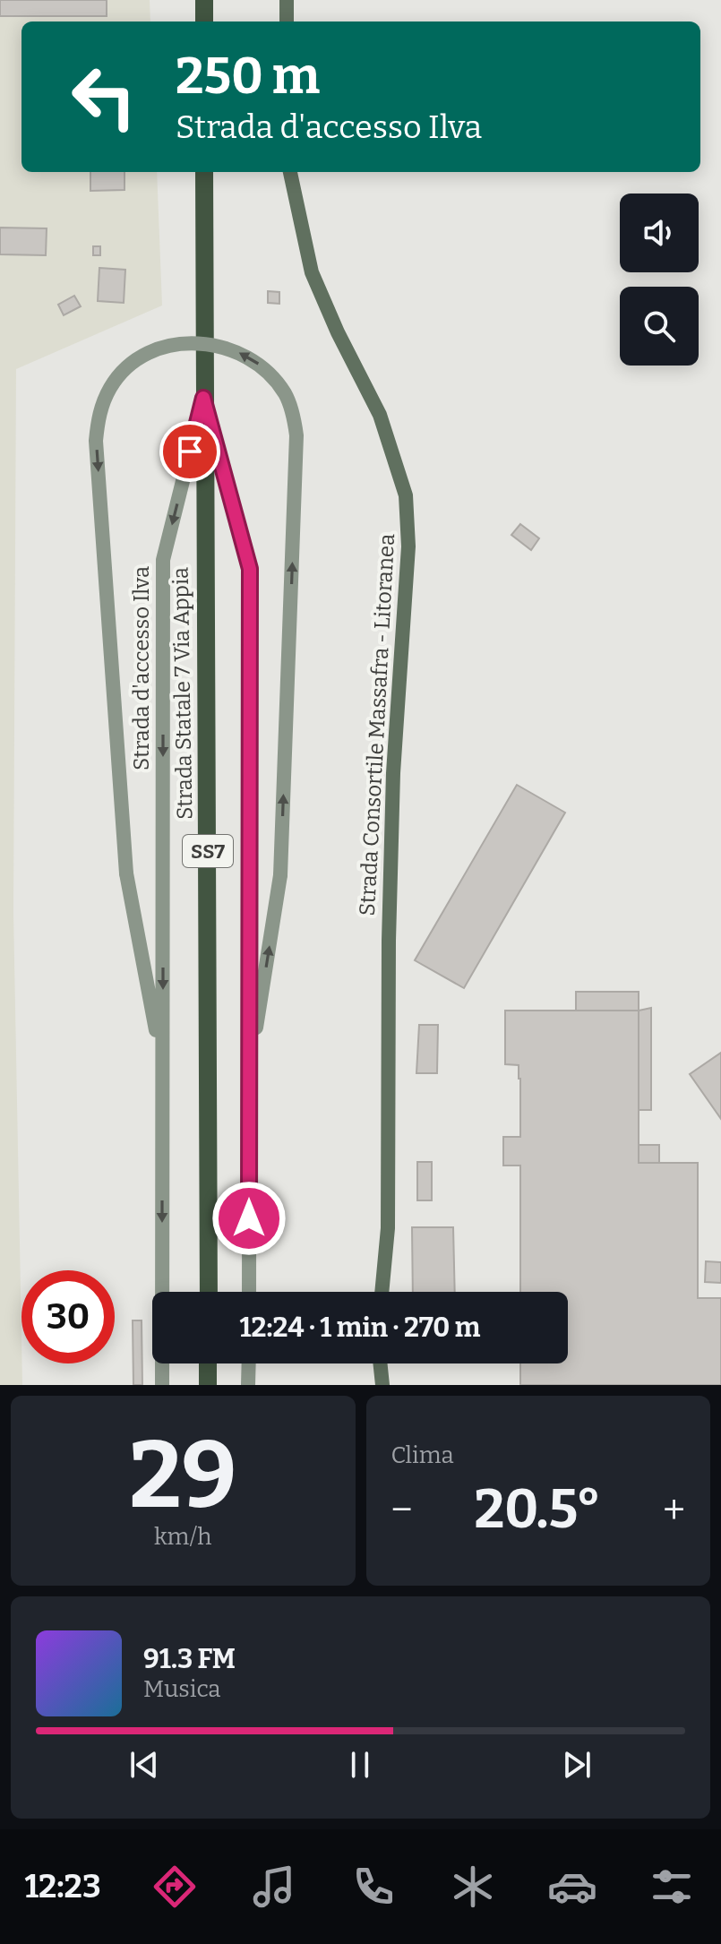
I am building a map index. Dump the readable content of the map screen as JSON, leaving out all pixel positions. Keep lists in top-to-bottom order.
{
  "streets": {
    "main road": ["Strada Statale 7 Via Appia", "SS7"],
    "street": ["Strada d'accesso Ilva", "Strada Consortile Massafra - Litoranea"]
  },
  "crossings": [
    ["Strada d'accesso Ilva", "Strada Statale 7 Via Appia"]
  ],
  "page": {
    "turn": ["250 m", "Strada d'accesso Ilva"],
    "limit": "30",
    "trip": "12:24 · 1 min · 270 m",
    "tile": [
      ["29", "km/h"],
      "Clima"
    ],
    "heat": ["−", "20.5°", "+"],
    "song": ["91.3 FM", "Musica"],
    "tabs": "12:23"
  }
}
